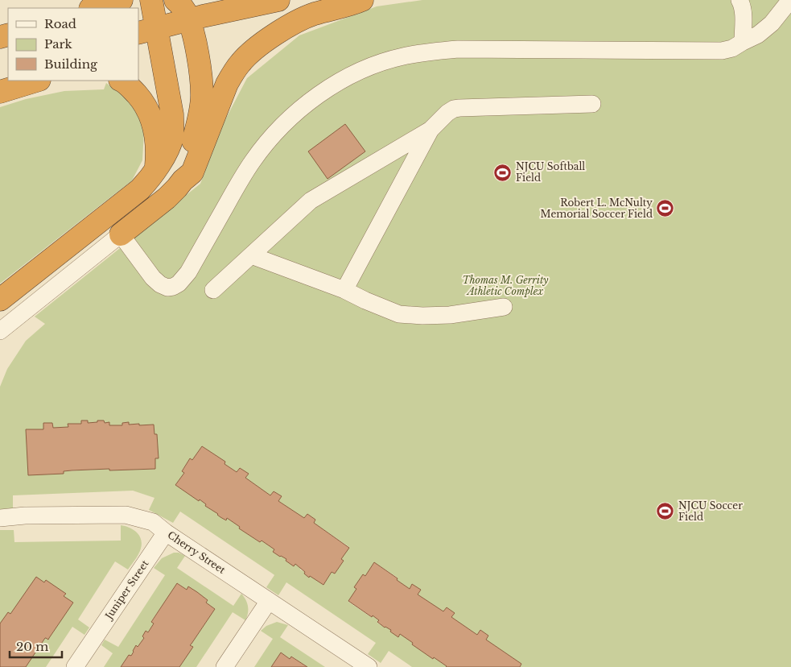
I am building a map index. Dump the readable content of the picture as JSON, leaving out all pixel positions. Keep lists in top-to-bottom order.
{
  "streets": {
    "street": ["Cherry Street", "Juniper Street"]
  },
  "crossings": [
    ["Cherry Street", "Juniper Street"]
  ],
  "parks": ["Thomas M. Gerrity Athletic Complex"],
  "places": {
    "sports": ["NJCU Softball Field", "Robert L. McNulty Memorial Soccer Field", "NJCU Soccer Field"]
  },
  "legend": ["Road", "Park", "Building"],
  "scale_bar": "20 m"
}
